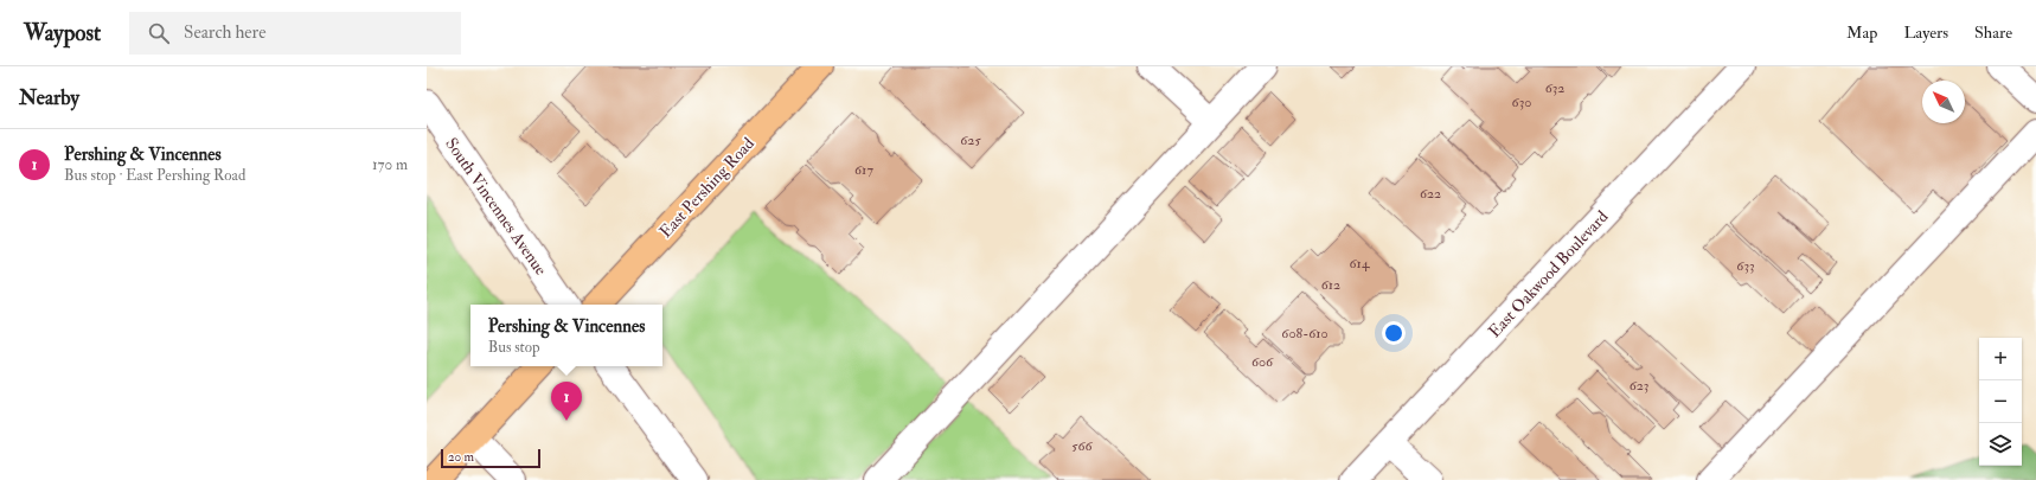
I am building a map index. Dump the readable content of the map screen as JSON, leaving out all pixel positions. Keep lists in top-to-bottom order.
{
  "streets": {
    "main road": ["East Pershing Road"],
    "street": ["South Vincennes Avenue", "East Oakwood Boulevard"]
  },
  "house_numbers": [
    "632",
    "630",
    "625",
    "617",
    "622",
    "614",
    "633",
    "612",
    "608-610",
    "606",
    "623",
    "566"
  ],
  "scale_bar": "20 m",
  "north": "top left",
  "page": {
    "header": "Waypost",
    "search": "Search here",
    "nav": ["Map", "Layers", "Share"],
    "heading": "Nearby",
    "list": [
      {
        "mark": "1",
        "name": "Pershing & Vincennes",
        "note": "Bus stop · East Pershing Road",
        "value": "170 m"
      }
    ],
    "popup": ["Pershing & Vincennes", "Bus stop"],
    "map_buttons": ["+", "−"],
    "pins": "1",
    "scale": "20 m"
  }
}
